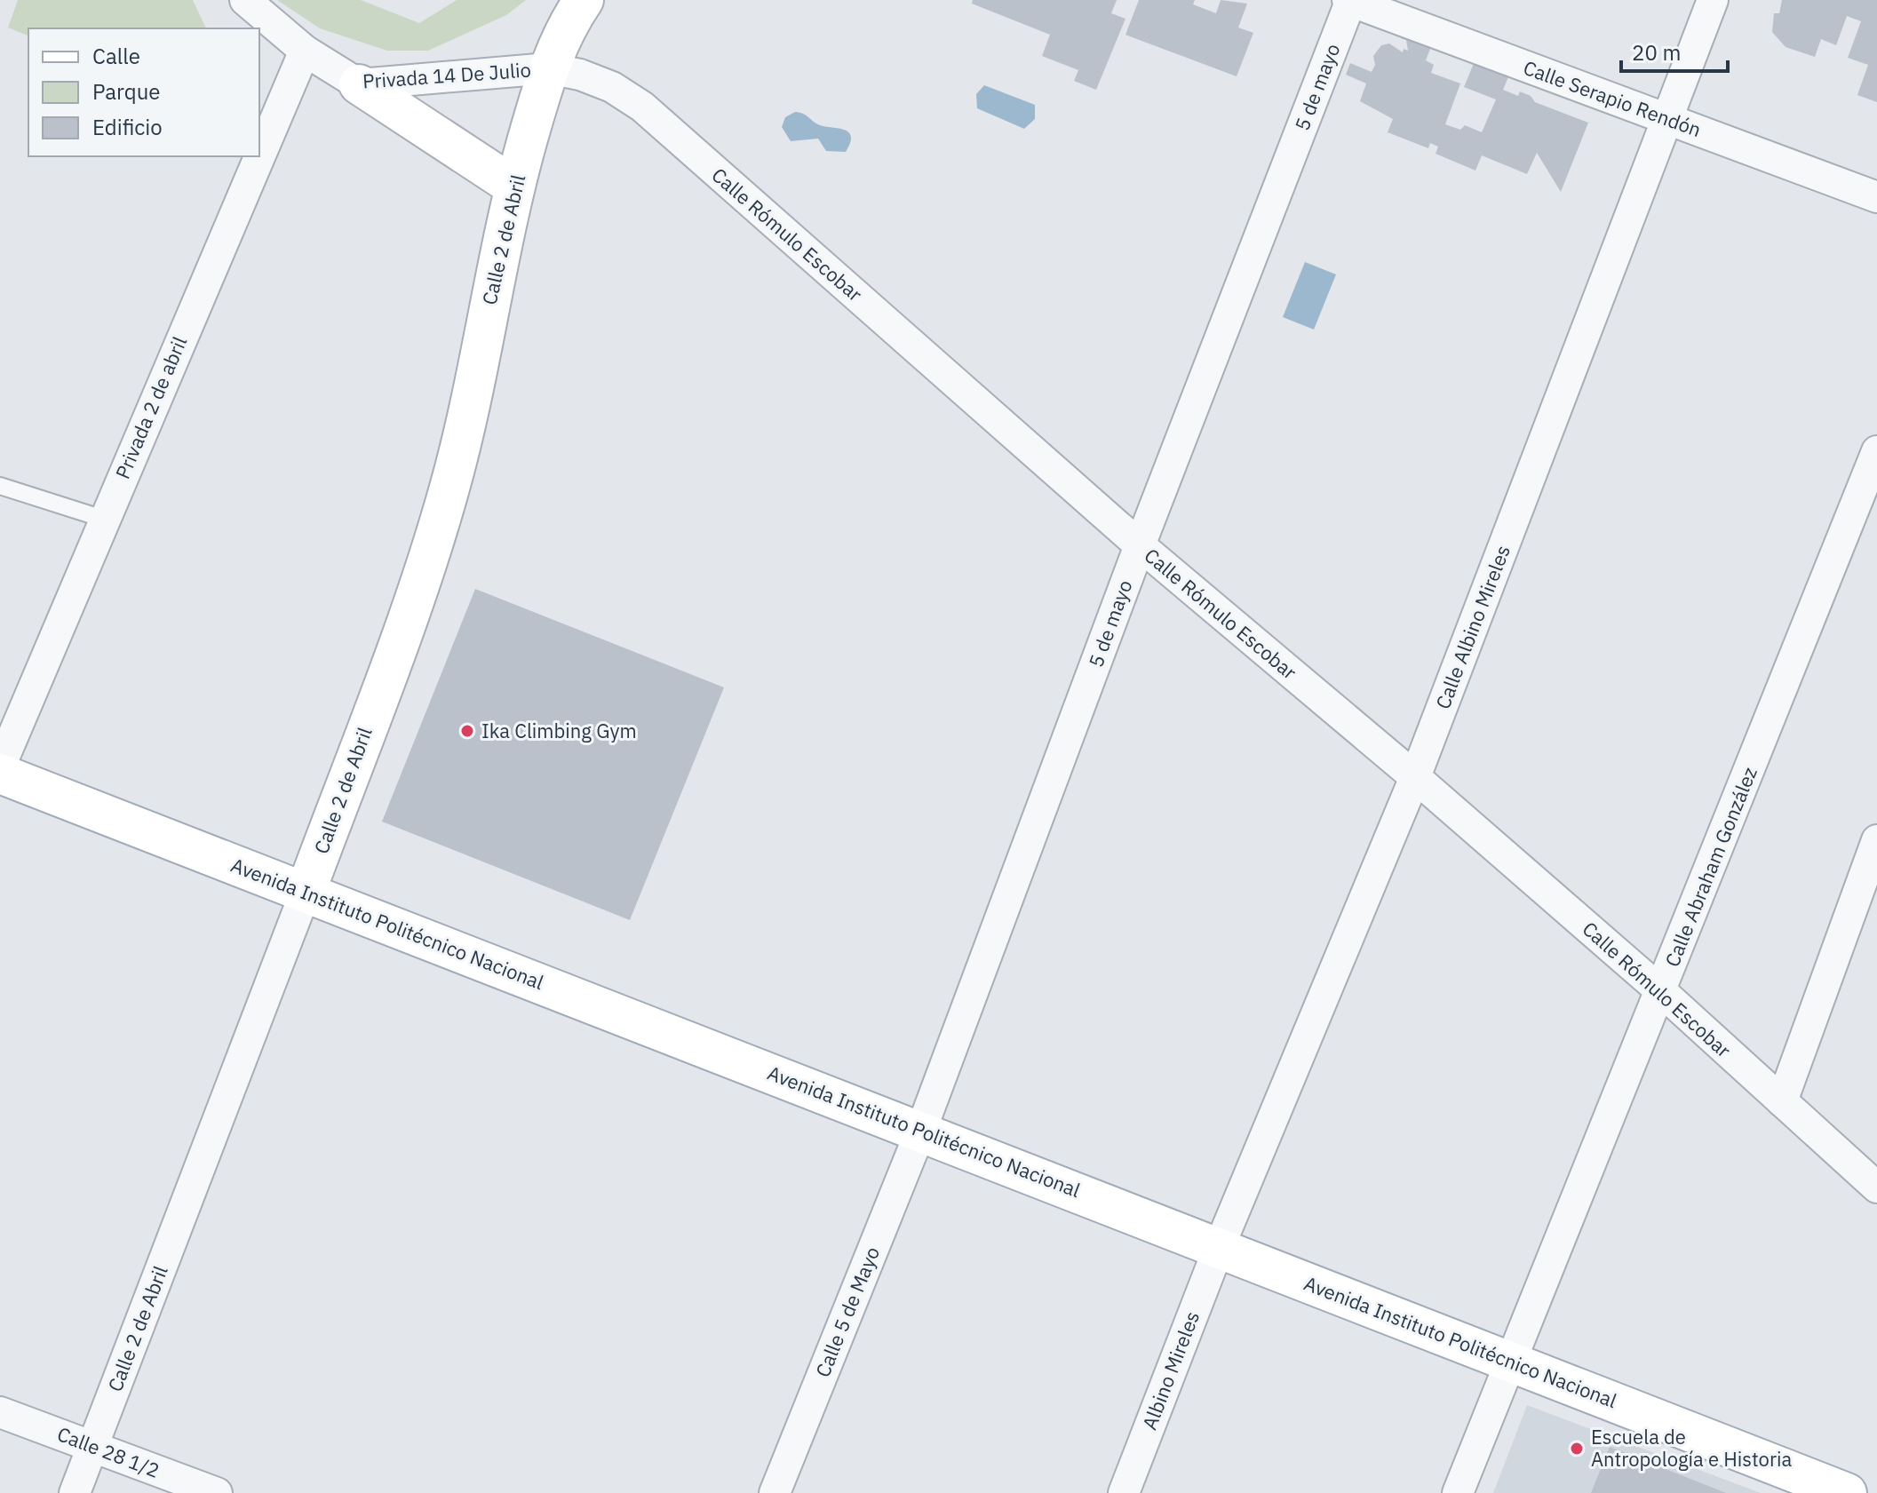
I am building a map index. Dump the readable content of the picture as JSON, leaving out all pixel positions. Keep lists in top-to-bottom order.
{
  "streets": {
    "main road": ["Calle 2 de Abril", "Avenida Instituto Politécnico Nacional"],
    "street": [
      "Privada 14 De Julio",
      "5 de mayo",
      "Calle Serapio Rendón",
      "Calle Rómulo Escobar",
      "Privada 2 de abril",
      "Calle Albino Mireles",
      "Calle Abraham González",
      "Calle 5 de Mayo",
      "Albino Mireles",
      "Calle 28 1/2"
    ]
  },
  "crossings": [
    ["Privada 14 De Julio", "Calle Rómulo Escobar"],
    ["Privada 14 De Julio", "Calle 2 de Abril"],
    ["Privada 14 De Julio", "Privada 2 de abril"],
    ["5 de mayo", "Calle Serapio Rendón"],
    ["5 de mayo", "Calle Rómulo Escobar"],
    ["5 de mayo", "Avenida Instituto Politécnico Nacional"],
    ["5 de mayo", "Calle 5 de Mayo"],
    ["Calle Serapio Rendón", "Calle Albino Mireles"],
    ["Calle Rómulo Escobar", "Calle 2 de Abril"],
    ["Calle Rómulo Escobar", "Calle Albino Mireles"],
    ["Calle Rómulo Escobar", "Calle Abraham González"],
    ["Calle 2 de Abril", "Avenida Instituto Politécnico Nacional"],
    ["Calle 2 de Abril", "Calle 28 1/2"],
    ["Calle Albino Mireles", "Avenida Instituto Politécnico Nacional"],
    ["Calle Albino Mireles", "Albino Mireles"],
    ["Calle Abraham González", "Avenida Instituto Politécnico Nacional"],
    ["Avenida Instituto Politécnico Nacional", "Calle 5 de Mayo"],
    ["Avenida Instituto Politécnico Nacional", "Albino Mireles"]
  ],
  "places": ["Ika Climbing Gym", "Escuela de Antropología e Historia"],
  "legend": ["Calle", "Parque", "Edificio"],
  "scale_bar": "20 m"
}
